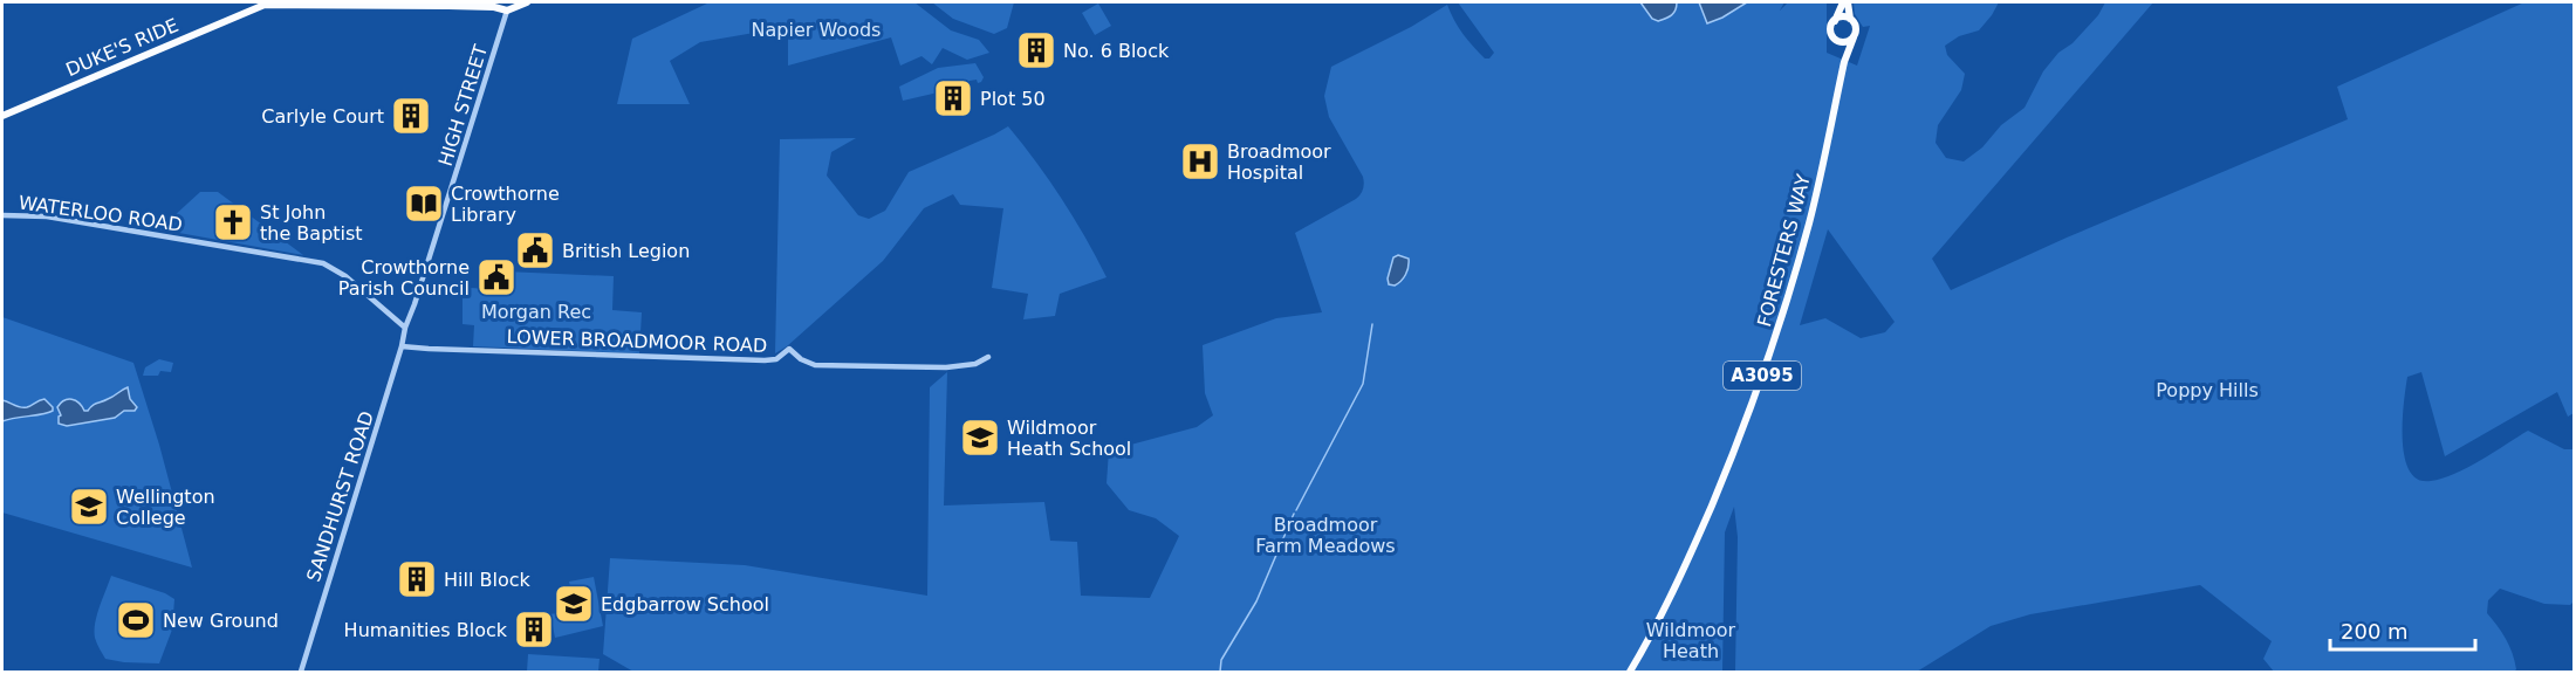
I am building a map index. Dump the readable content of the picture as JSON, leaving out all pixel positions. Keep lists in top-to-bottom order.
{
  "streets": {
    "main road": ["DUKE'S RIDE", "FORESTERS WAY", "A3095"],
    "street": [
      "HIGH STREET",
      "WATERLOO ROAD",
      "LOWER BROADMOOR ROAD",
      "SANDHURST ROAD"
    ]
  },
  "crossings": [
    ["DUKE'S RIDE", "HIGH STREET"],
    ["HIGH STREET", "WATERLOO ROAD"],
    ["HIGH STREET", "SANDHURST ROAD"],
    ["WATERLOO ROAD", "SANDHURST ROAD"],
    ["LOWER BROADMOOR ROAD", "SANDHURST ROAD"]
  ],
  "parks": [
    "Napier Woods",
    "Morgan Rec",
    "Poppy Hills",
    "Broadmoor Farm Meadows",
    "Wildmoor Heath"
  ],
  "places": {
    "building": [
      "No. 6 Block",
      "Plot 50",
      "Carlyle Court",
      "Hill Block",
      "Humanities Block"
    ],
    "hospital": ["Broadmoor Hospital"],
    "library": ["Crowthorne Library"],
    "church": ["St John the Baptist"],
    "public building": ["British Legion", "Crowthorne Parish Council"],
    "school or university": ["Wildmoor Heath School", "Wellington College", "Edgbarrow School"],
    "sports": ["New Ground"]
  },
  "scale_bar": "200 m"
}
